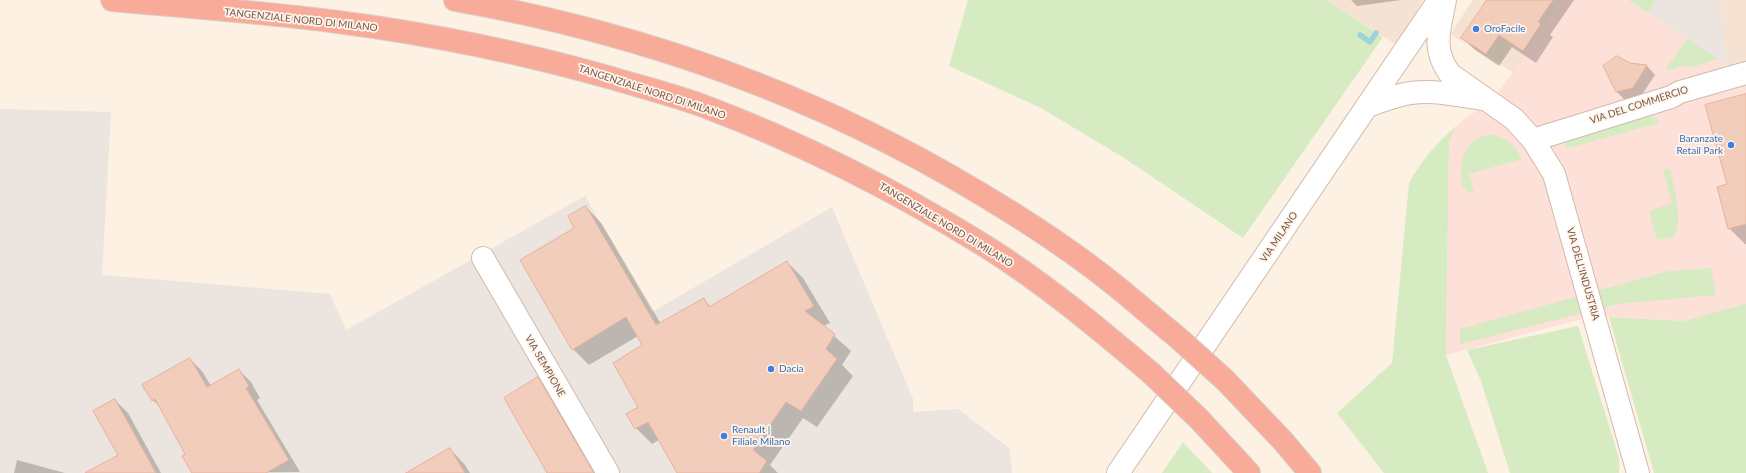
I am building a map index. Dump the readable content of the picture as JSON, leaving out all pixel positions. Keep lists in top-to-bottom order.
{
  "streets": {
    "highway": ["TANGENZIALE NORD DI MILANO"],
    "street": [
      "VIA DEL COMMERCIO",
      "VIA MILANO",
      "VIA DELL'INDUSTRIA",
      "VIA SEMPIONE"
    ]
  },
  "crossings": [
    ["VIA DEL COMMERCIO", "VIA DELL'INDUSTRIA"],
    ["VIA MILANO", "VIA DELL'INDUSTRIA"]
  ],
  "places": [
    "OroFacile",
    "Baranzate Retail Park",
    "Dacia",
    "Renault | Filiale Milano"
  ]
}
